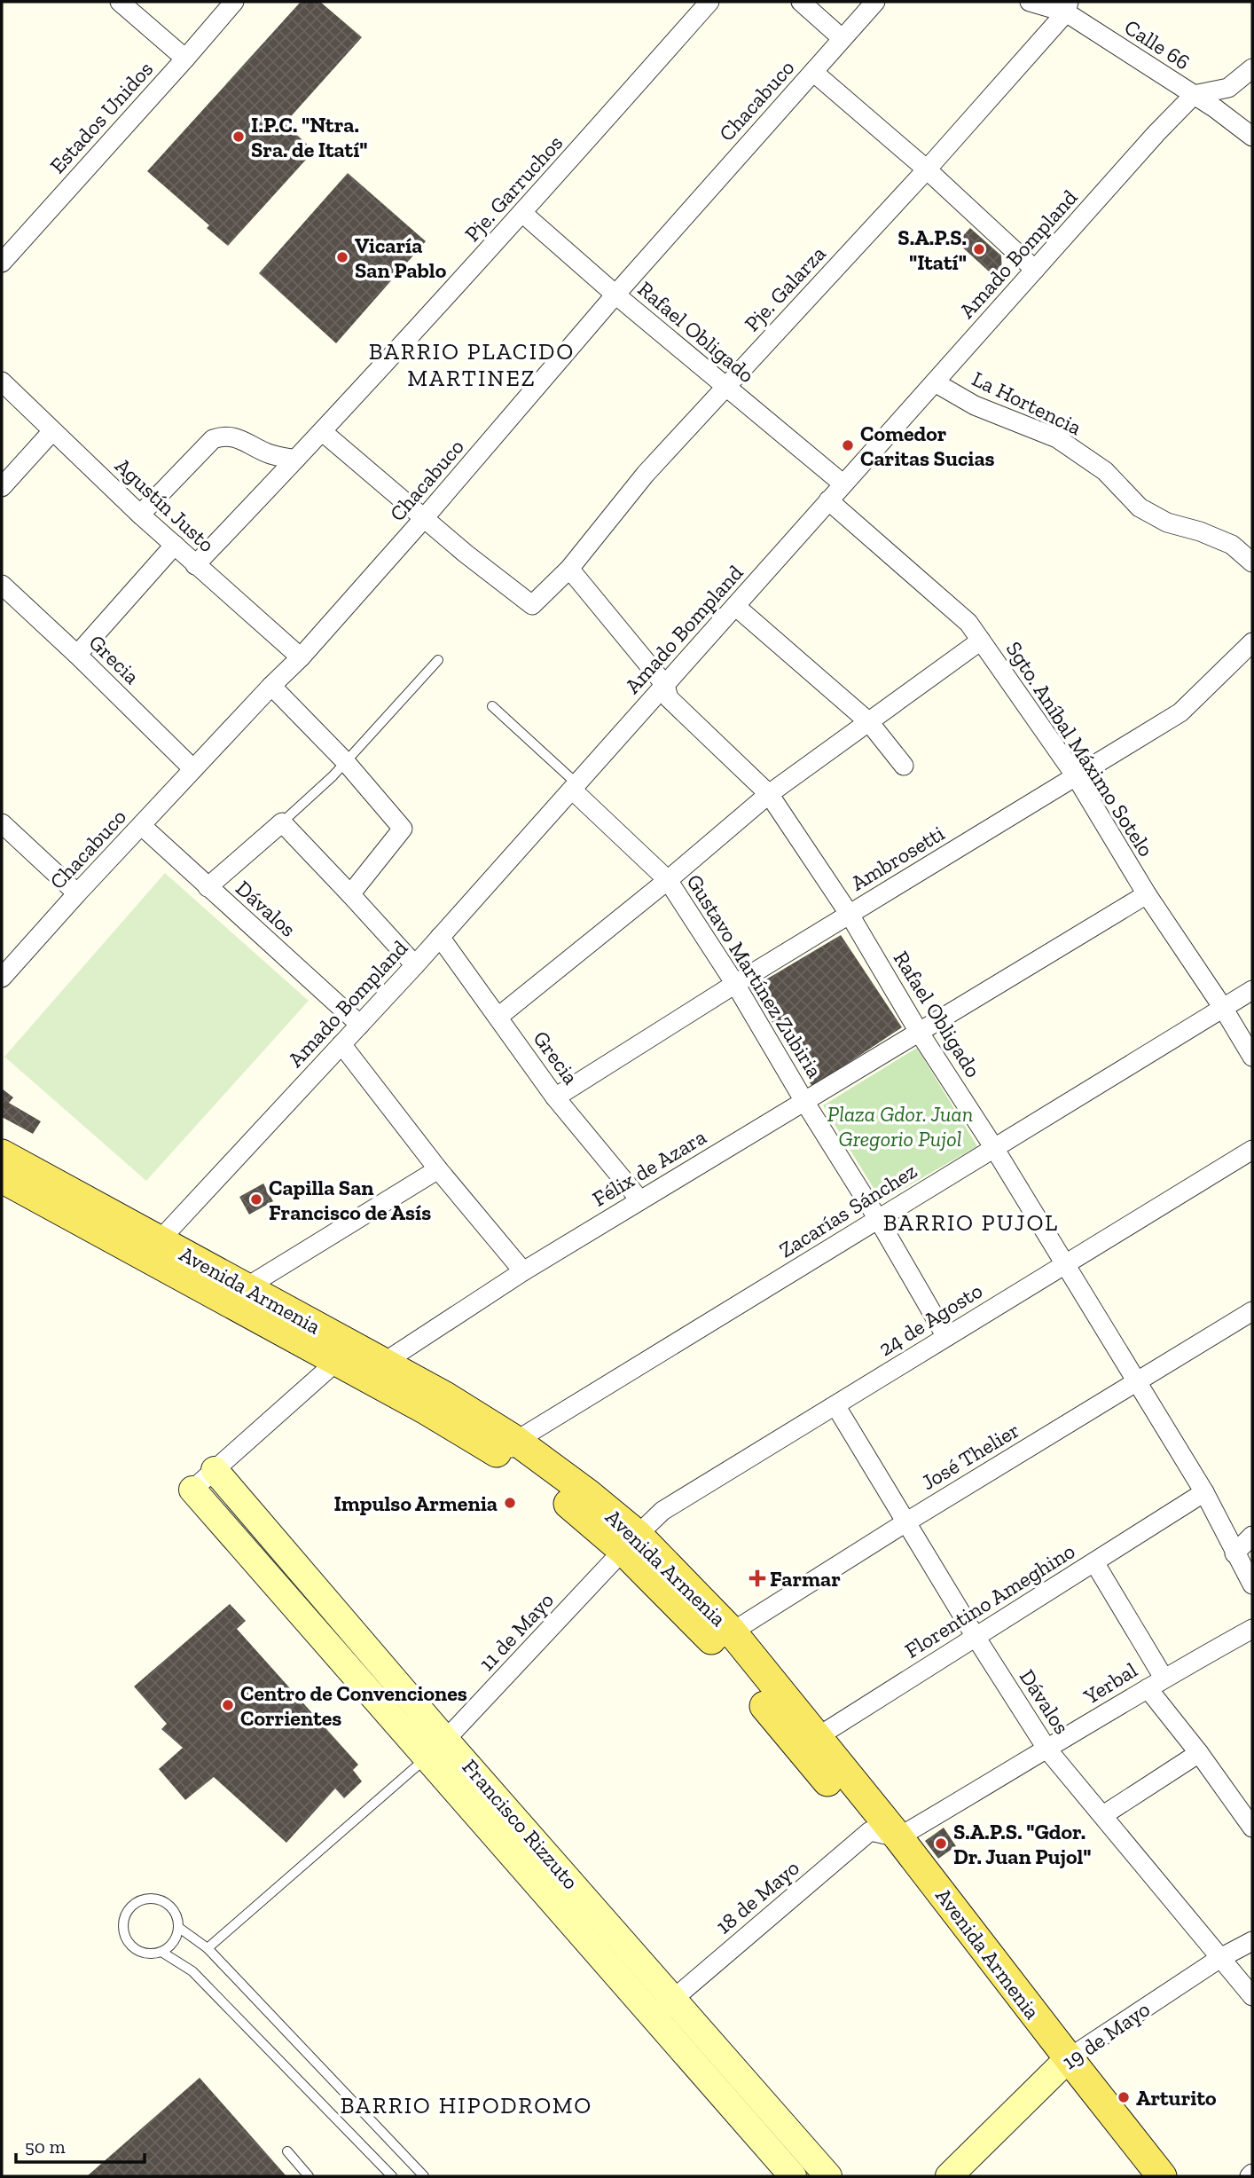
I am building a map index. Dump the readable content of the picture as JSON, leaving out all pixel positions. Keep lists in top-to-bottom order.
{
  "streets": {
    "main road": ["Avenida Armenia"],
    "street": [
      "Calle 66",
      "Chacabuco",
      "Estados Unidos",
      "Pje. Garruchos",
      "Amado Bompland",
      "Pje. Galarza",
      "Rafael Obligado",
      "La Hortencia",
      "Agustín Justo",
      "Grecia",
      "Sgto. Aníbal Máximo Sotelo",
      "Ambrosetti",
      "Dávalos",
      "Gustavo Martínez Zubiria",
      "Félix de Azara",
      "Zacarías Sánchez",
      "24 de Agosto",
      "José Thelier",
      "Florentino Ameghino",
      "11 de Mayo",
      "Yerbal",
      "Francisco Rizzuto",
      "18 de Mayo",
      "19 de Mayo"
    ]
  },
  "crossings": [
    ["Calle 66", "Amado Bompland"],
    ["Calle 66", "Pje. Galarza"],
    ["Chacabuco", "Pje. Galarza"],
    ["Chacabuco", "Rafael Obligado"],
    ["Chacabuco", "Agustín Justo"],
    ["Chacabuco", "Grecia"],
    ["Chacabuco", "Dávalos"],
    ["Pje. Garruchos", "Rafael Obligado"],
    ["Pje. Garruchos", "Agustín Justo"],
    ["Amado Bompland", "Rafael Obligado"],
    ["Amado Bompland", "La Hortencia"],
    ["Amado Bompland", "Grecia"],
    ["Amado Bompland", "Sgto. Aníbal Máximo Sotelo"],
    ["Amado Bompland", "Dávalos"],
    ["Amado Bompland", "Gustavo Martínez Zubiria"],
    ["Amado Bompland", "Avenida Armenia"],
    ["Pje. Galarza", "Rafael Obligado"],
    ["Rafael Obligado", "Ambrosetti"],
    ["Rafael Obligado", "Félix de Azara"],
    ["Rafael Obligado", "Zacarías Sánchez"],
    ["Rafael Obligado", "24 de Agosto"],
    ["Rafael Obligado", "José Thelier"],
    ["Rafael Obligado", "Florentino Ameghino"],
    ["Grecia", "Ambrosetti"],
    ["Grecia", "Félix de Azara"],
    ["Sgto. Aníbal Máximo Sotelo", "Ambrosetti"],
    ["Sgto. Aníbal Máximo Sotelo", "Félix de Azara"],
    ["Sgto. Aníbal Máximo Sotelo", "Zacarías Sánchez"],
    ["Ambrosetti", "Gustavo Martínez Zubiria"],
    ["Dávalos", "24 de Agosto"],
    ["Dávalos", "José Thelier"],
    ["Dávalos", "Florentino Ameghino"],
    ["Dávalos", "Yerbal"],
    ["Dávalos", "19 de Mayo"],
    ["Gustavo Martínez Zubiria", "Félix de Azara"],
    ["Gustavo Martínez Zubiria", "Zacarías Sánchez"],
    ["Gustavo Martínez Zubiria", "24 de Agosto"],
    ["Félix de Azara", "Avenida Armenia"],
    ["Zacarías Sánchez", "Avenida Armenia"],
    ["Avenida Armenia", "24 de Agosto"],
    ["Avenida Armenia", "José Thelier"],
    ["Avenida Armenia", "Florentino Ameghino"],
    ["Avenida Armenia", "11 de Mayo"],
    ["Avenida Armenia", "Yerbal"],
    ["Avenida Armenia", "18 de Mayo"],
    ["Avenida Armenia", "19 de Mayo"],
    ["24 de Agosto", "11 de Mayo"],
    ["11 de Mayo", "Francisco Rizzuto"],
    ["Francisco Rizzuto", "18 de Mayo"]
  ],
  "districts": ["BARRIO PLACIDO MARTINEZ", "BARRIO PUJOL", "BARRIO HIPODROMO"],
  "parks": ["Plaza Gdor. Juan Gregorio Pujol"],
  "places": {
    "other": [
      "I.P.C. \"Ntra. Sra. de Itatí\"",
      "S.A.P.S. \"Itatí\"",
      "Vicaría San Pablo",
      "Comedor Caritas Sucias",
      "Capilla San Francisco de Asís",
      "Impulso Armenia",
      "Centro de Convenciones Corrientes",
      "S.A.P.S. \"Gdor. Dr. Juan Pujol\"",
      "Arturito"
    ],
    "health": ["Farmar"]
  },
  "scale_bar": "50 m"
}
